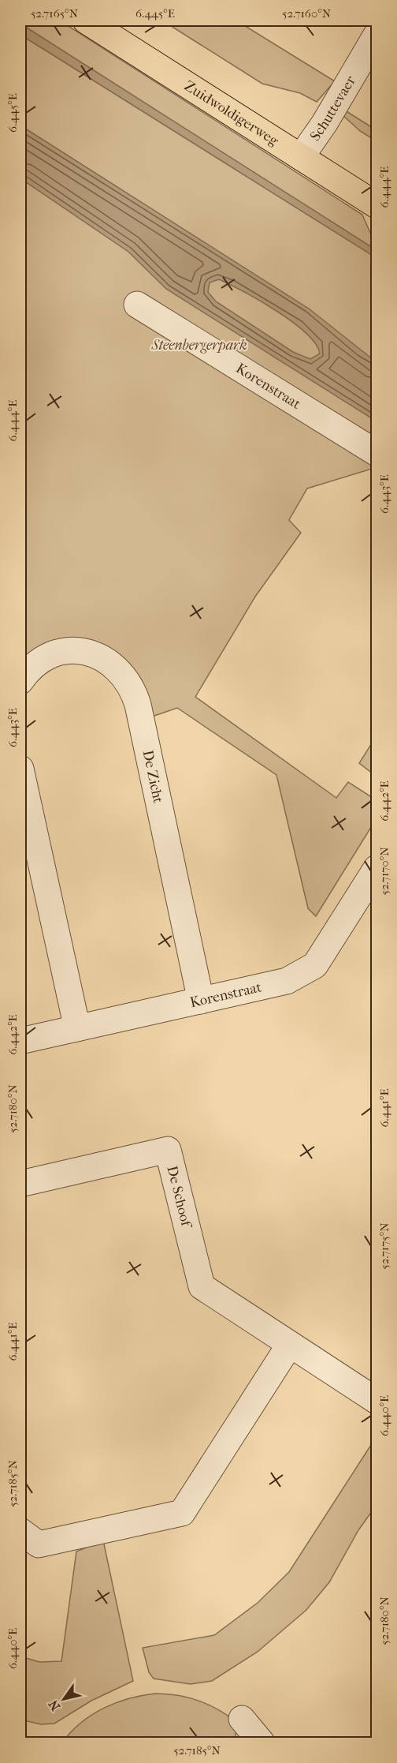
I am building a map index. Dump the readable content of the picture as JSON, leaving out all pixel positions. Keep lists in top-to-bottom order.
{
  "streets": {
    "main road": ["Zuidwoldigerweg"],
    "street": [
      "Schuttevaer",
      "Korenstraat",
      "De Zicht",
      "De Schoof"
    ]
  },
  "crossings": [
    ["Schuttevaer", "Zuidwoldigerweg"],
    ["Korenstraat", "De Zicht"]
  ],
  "parks": ["Steenbergerpark"],
  "north": "bottom left",
  "coordinates": [
    "52.7165°N",
    "6.445°E",
    "52.7160°N",
    "6.444°E",
    "6.443°E",
    "6.442°E",
    "52.7170°N",
    "6.441°E",
    "52.7180°N",
    "52.7175°N",
    "6.440°E",
    "52.7185°N"
  ]
}
